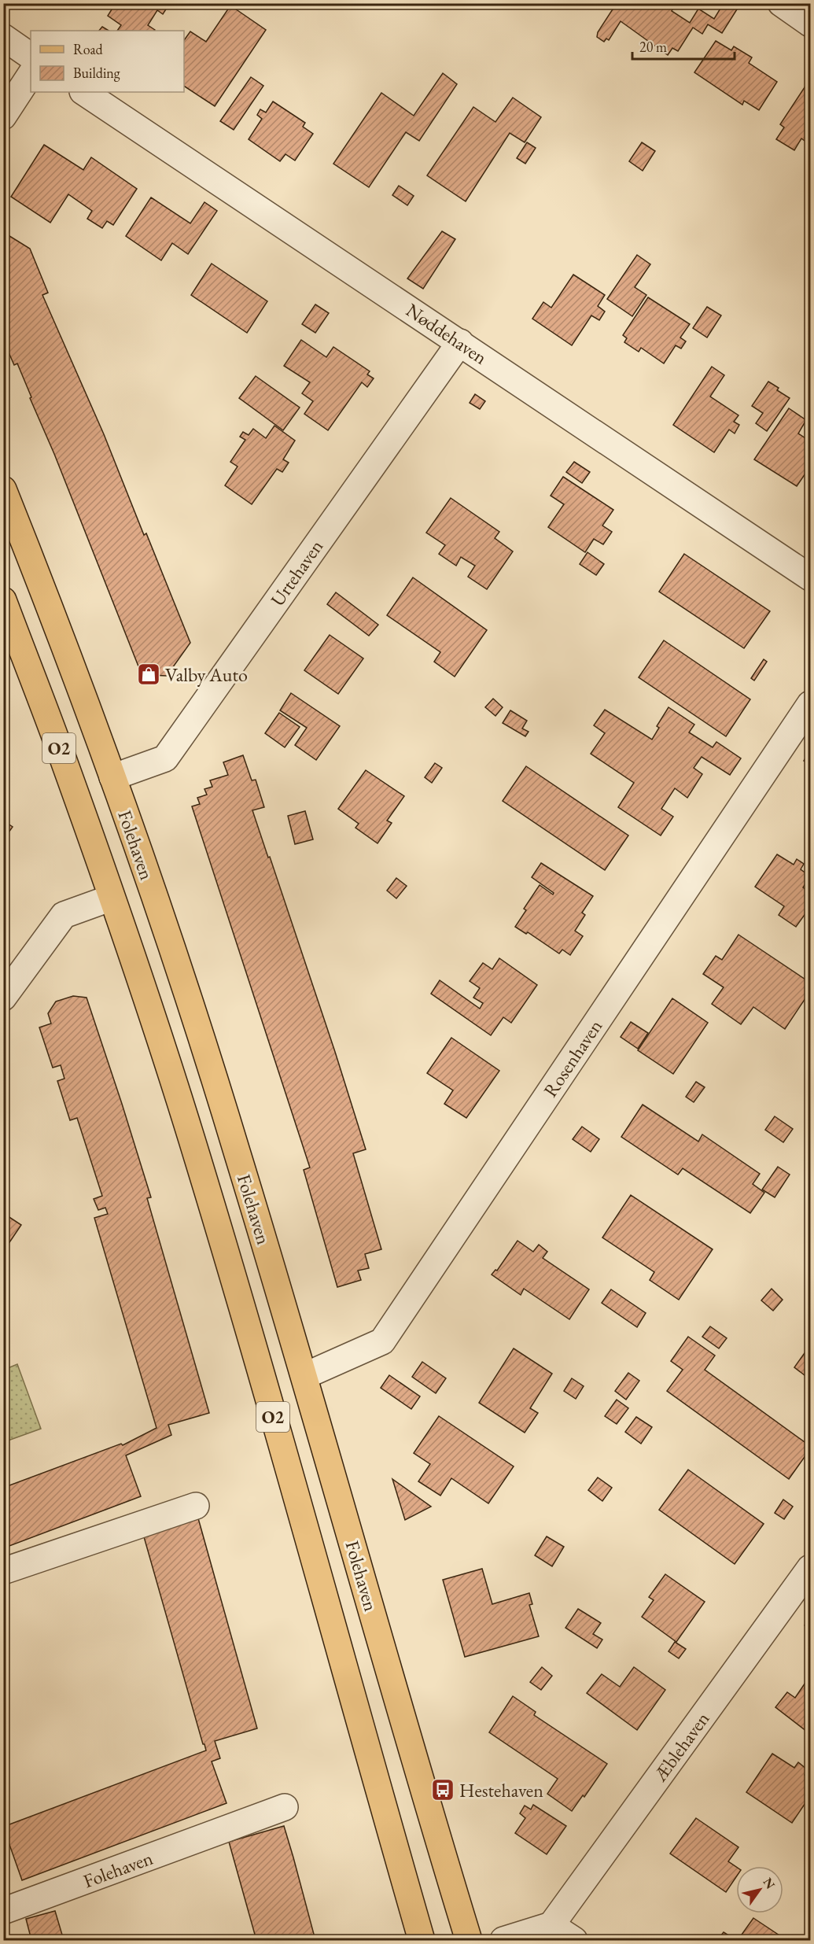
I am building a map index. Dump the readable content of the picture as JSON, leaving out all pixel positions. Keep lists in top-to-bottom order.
{
  "streets": {
    "main road": ["O2", "Folehaven"],
    "street": [
      "Nøddehaven",
      "Urtehaven",
      "Rosenhaven",
      "Æblehaven"
    ]
  },
  "crossings": [
    ["Nøddehaven", "Urtehaven"],
    ["Urtehaven", "Folehaven"],
    ["Folehaven", "Rosenhaven"]
  ],
  "places": {
    "shop": ["Valby Auto"],
    "bus stop": ["Hestehaven"]
  },
  "legend": ["Road", "Building"],
  "scale_bar": "20 m",
  "north": "top right"
}
